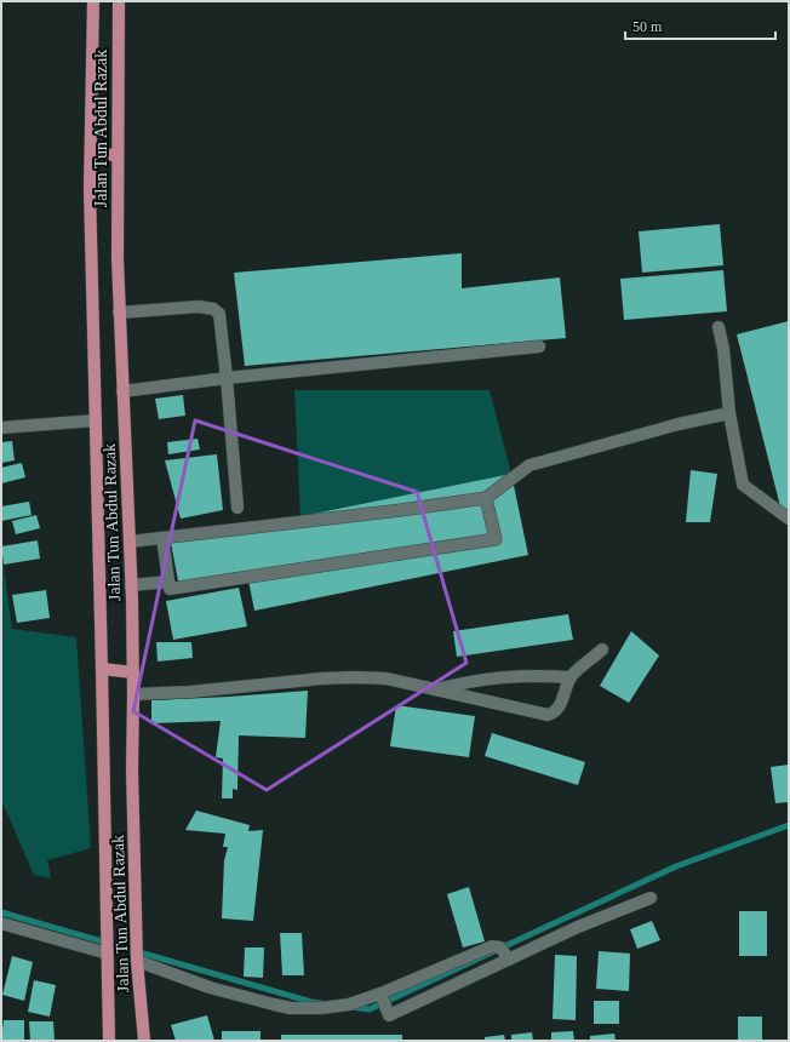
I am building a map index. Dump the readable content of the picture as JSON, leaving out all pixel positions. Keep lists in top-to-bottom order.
{
  "streets": {
    "main road": ["Jalan Tun Abdul Razak"]
  },
  "scale_bar": "50 m"
}
